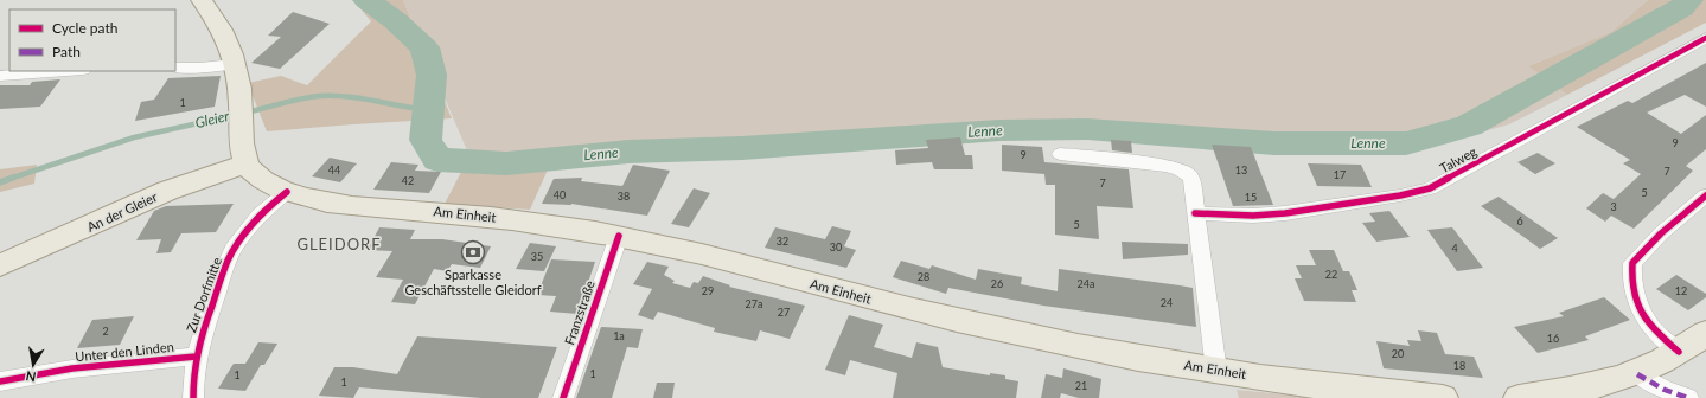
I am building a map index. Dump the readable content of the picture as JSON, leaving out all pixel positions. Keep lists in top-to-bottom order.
{
  "streets": {
    "main road": ["An der Gleier", "Am Einheit"],
    "street": [
      "Talweg",
      "Zur Dorfmitte",
      "Franzstraße",
      "Unter den Linden"
    ]
  },
  "crossings": [
    ["An der Gleier", "Am Einheit"],
    ["Am Einheit", "Zur Dorfmitte"],
    ["Am Einheit", "Franzstraße"],
    ["Zur Dorfmitte", "Unter den Linden"]
  ],
  "districts": ["GLEIDORF"],
  "water": ["Gleier", "Lenne"],
  "places": {
    "bank": ["Sparkasse Geschäftsstelle Gleidorf"]
  },
  "house_numbers": [
    "1",
    "9",
    "9",
    "44",
    "13",
    "7",
    "17",
    "42",
    "7",
    "5",
    "40",
    "38",
    "15",
    "3",
    "6",
    "5",
    "32",
    "30",
    "4",
    "35",
    "22",
    "28",
    "26",
    "24a",
    "29",
    "12",
    "24",
    "27a",
    "27",
    "2",
    "1a",
    "16",
    "20",
    "18",
    "1",
    "1",
    "1",
    "21"
  ],
  "legend": ["Cycle path", "Path"],
  "north": "bottom"
}
